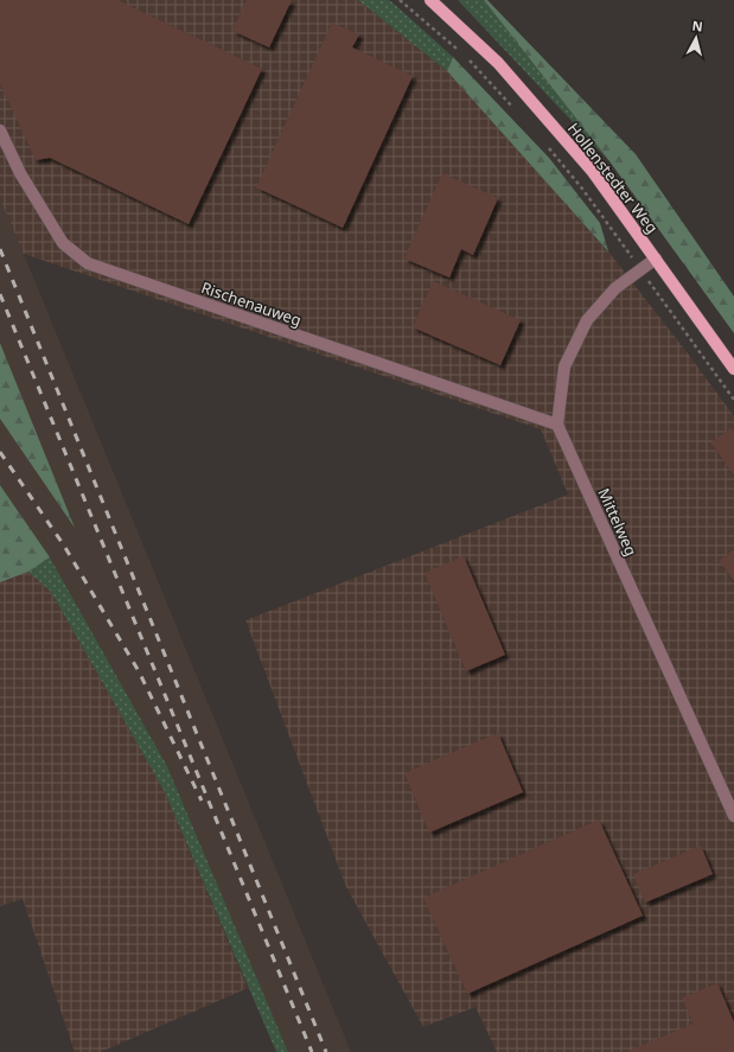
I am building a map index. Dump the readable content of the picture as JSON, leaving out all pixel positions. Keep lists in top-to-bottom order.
{
  "streets": {
    "main road": ["Hollenstedter Weg"],
    "street": ["Rischenauweg", "Mittelweg"]
  },
  "crossings": [
    ["Rischenauweg", "Mittelweg"]
  ],
  "north": "top"
}
